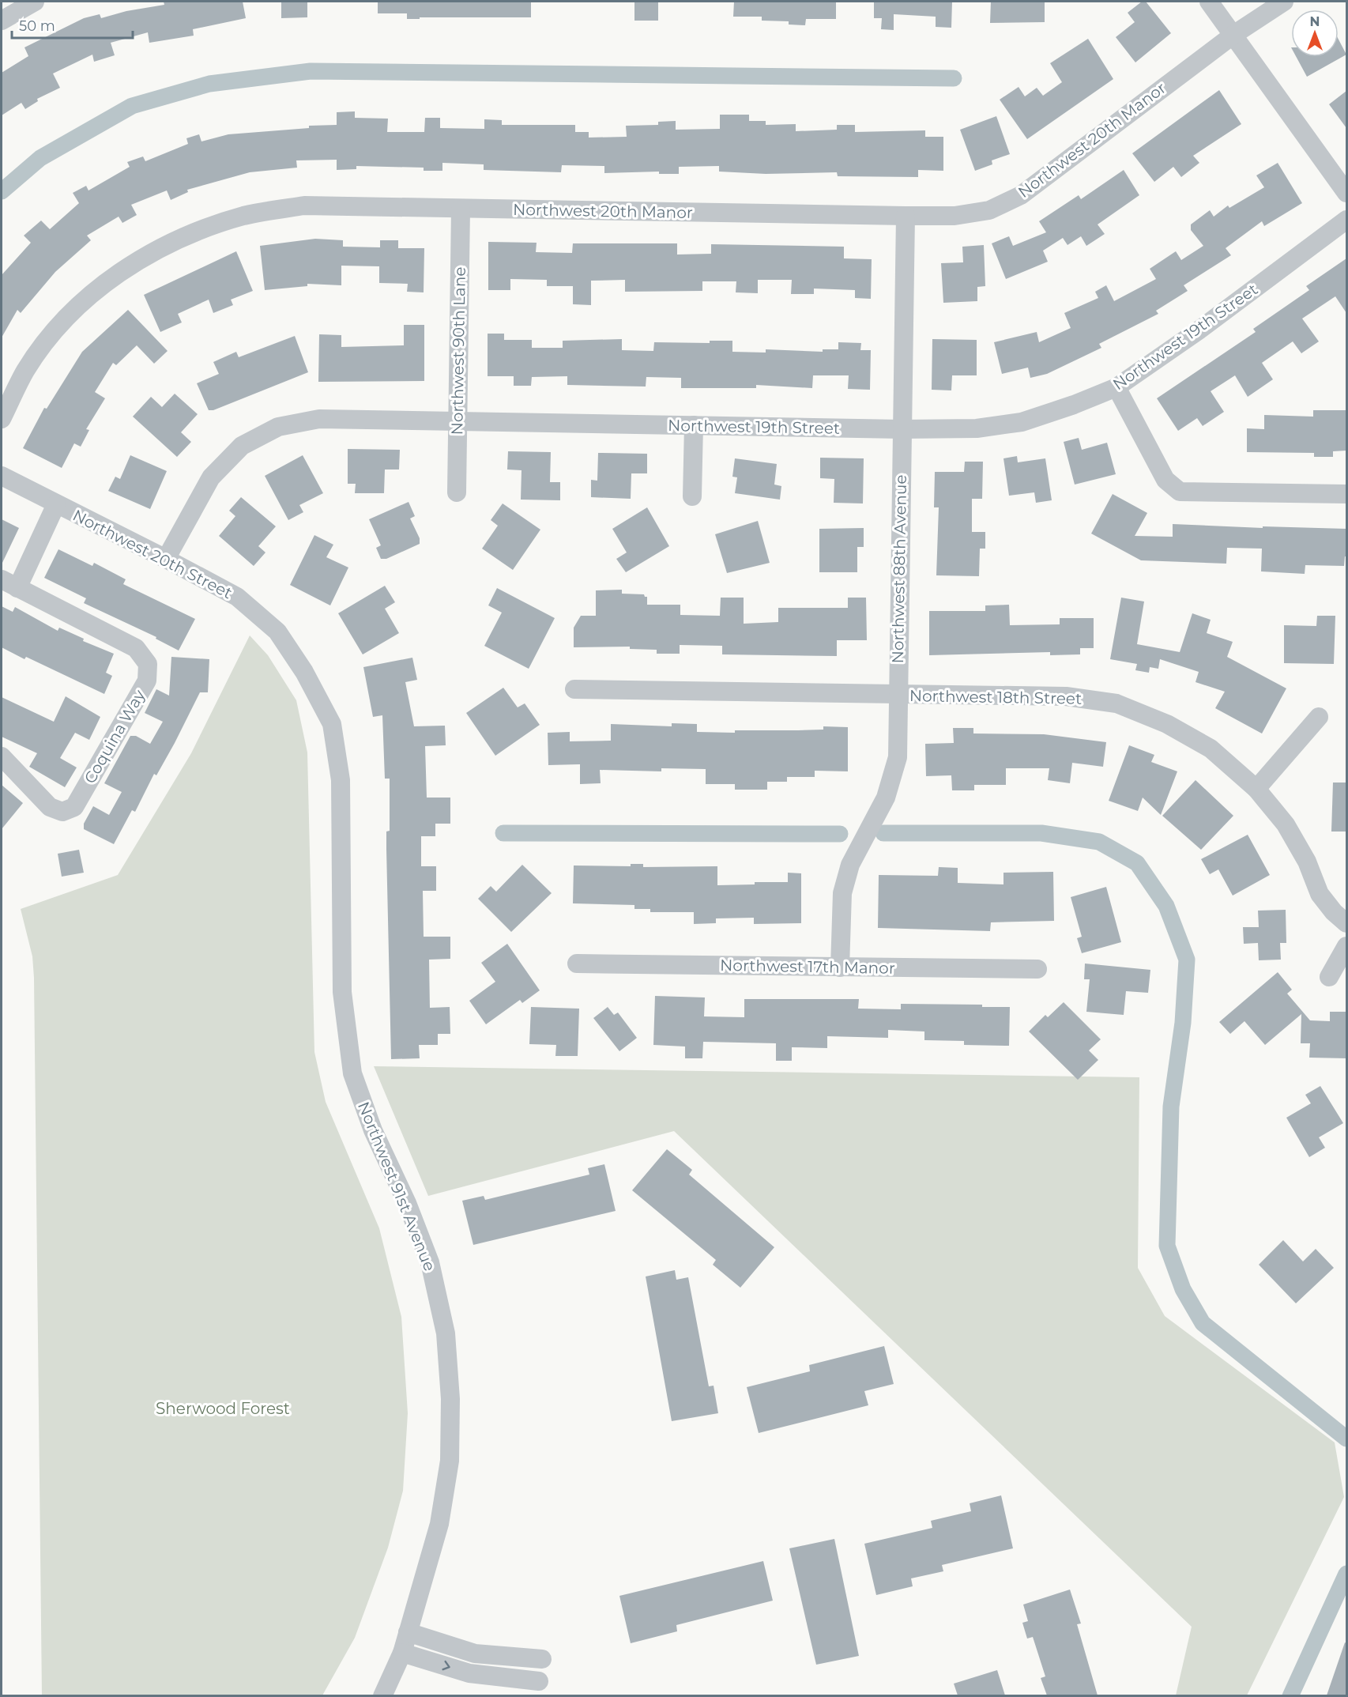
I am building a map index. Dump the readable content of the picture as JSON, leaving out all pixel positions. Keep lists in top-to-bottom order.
{
  "streets": {
    "street": [
      "Northwest 20th Manor",
      "Northwest 19th Street",
      "Northwest 90th Lane",
      "Northwest 20th Street",
      "Northwest 88th Avenue",
      "Northwest 18th Street",
      "Coquina Way",
      "Northwest 17th Manor",
      "Northwest 91st Avenue"
    ]
  },
  "crossings": [
    ["Northwest 20th Manor", "Northwest 90th Lane"],
    ["Northwest 20th Manor", "Northwest 88th Avenue"],
    ["Northwest 19th Street", "Northwest 90th Lane"],
    ["Northwest 19th Street", "Northwest 20th Street"],
    ["Northwest 19th Street", "Northwest 88th Avenue"],
    ["Northwest 20th Street", "Coquina Way"],
    ["Northwest 20th Street", "Northwest 91st Avenue"],
    ["Northwest 88th Avenue", "Northwest 18th Street"],
    ["Northwest 88th Avenue", "Northwest 17th Manor"]
  ],
  "parks": ["Sherwood Forest"],
  "scale_bar": "50 m",
  "north": "top"
}
